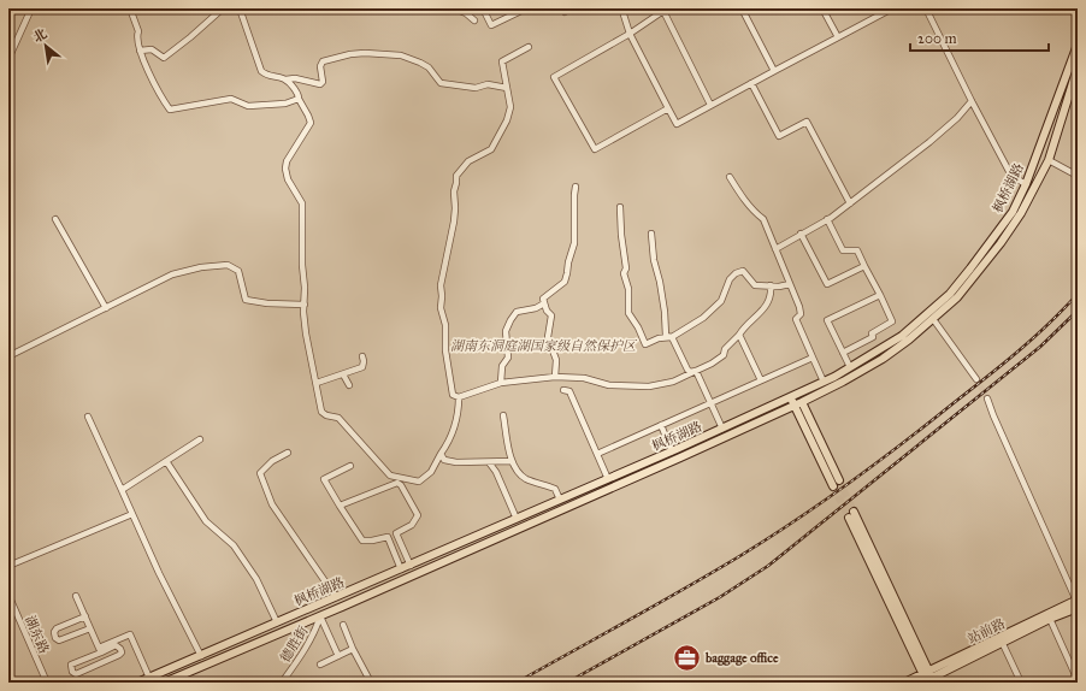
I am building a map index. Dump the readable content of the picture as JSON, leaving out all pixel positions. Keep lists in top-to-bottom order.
{
  "streets": {
    "main road": ["枫桥湖路", "站前路"],
    "street": ["湖东路", "德胜街"]
  },
  "crossings": [
    ["枫桥湖路", "德胜街"]
  ],
  "parks": ["湖南东洞庭湖国家级自然保护区"],
  "places": {
    "office": ["baggage office"]
  },
  "scale_bar": "200 m",
  "north": "top left"
}
